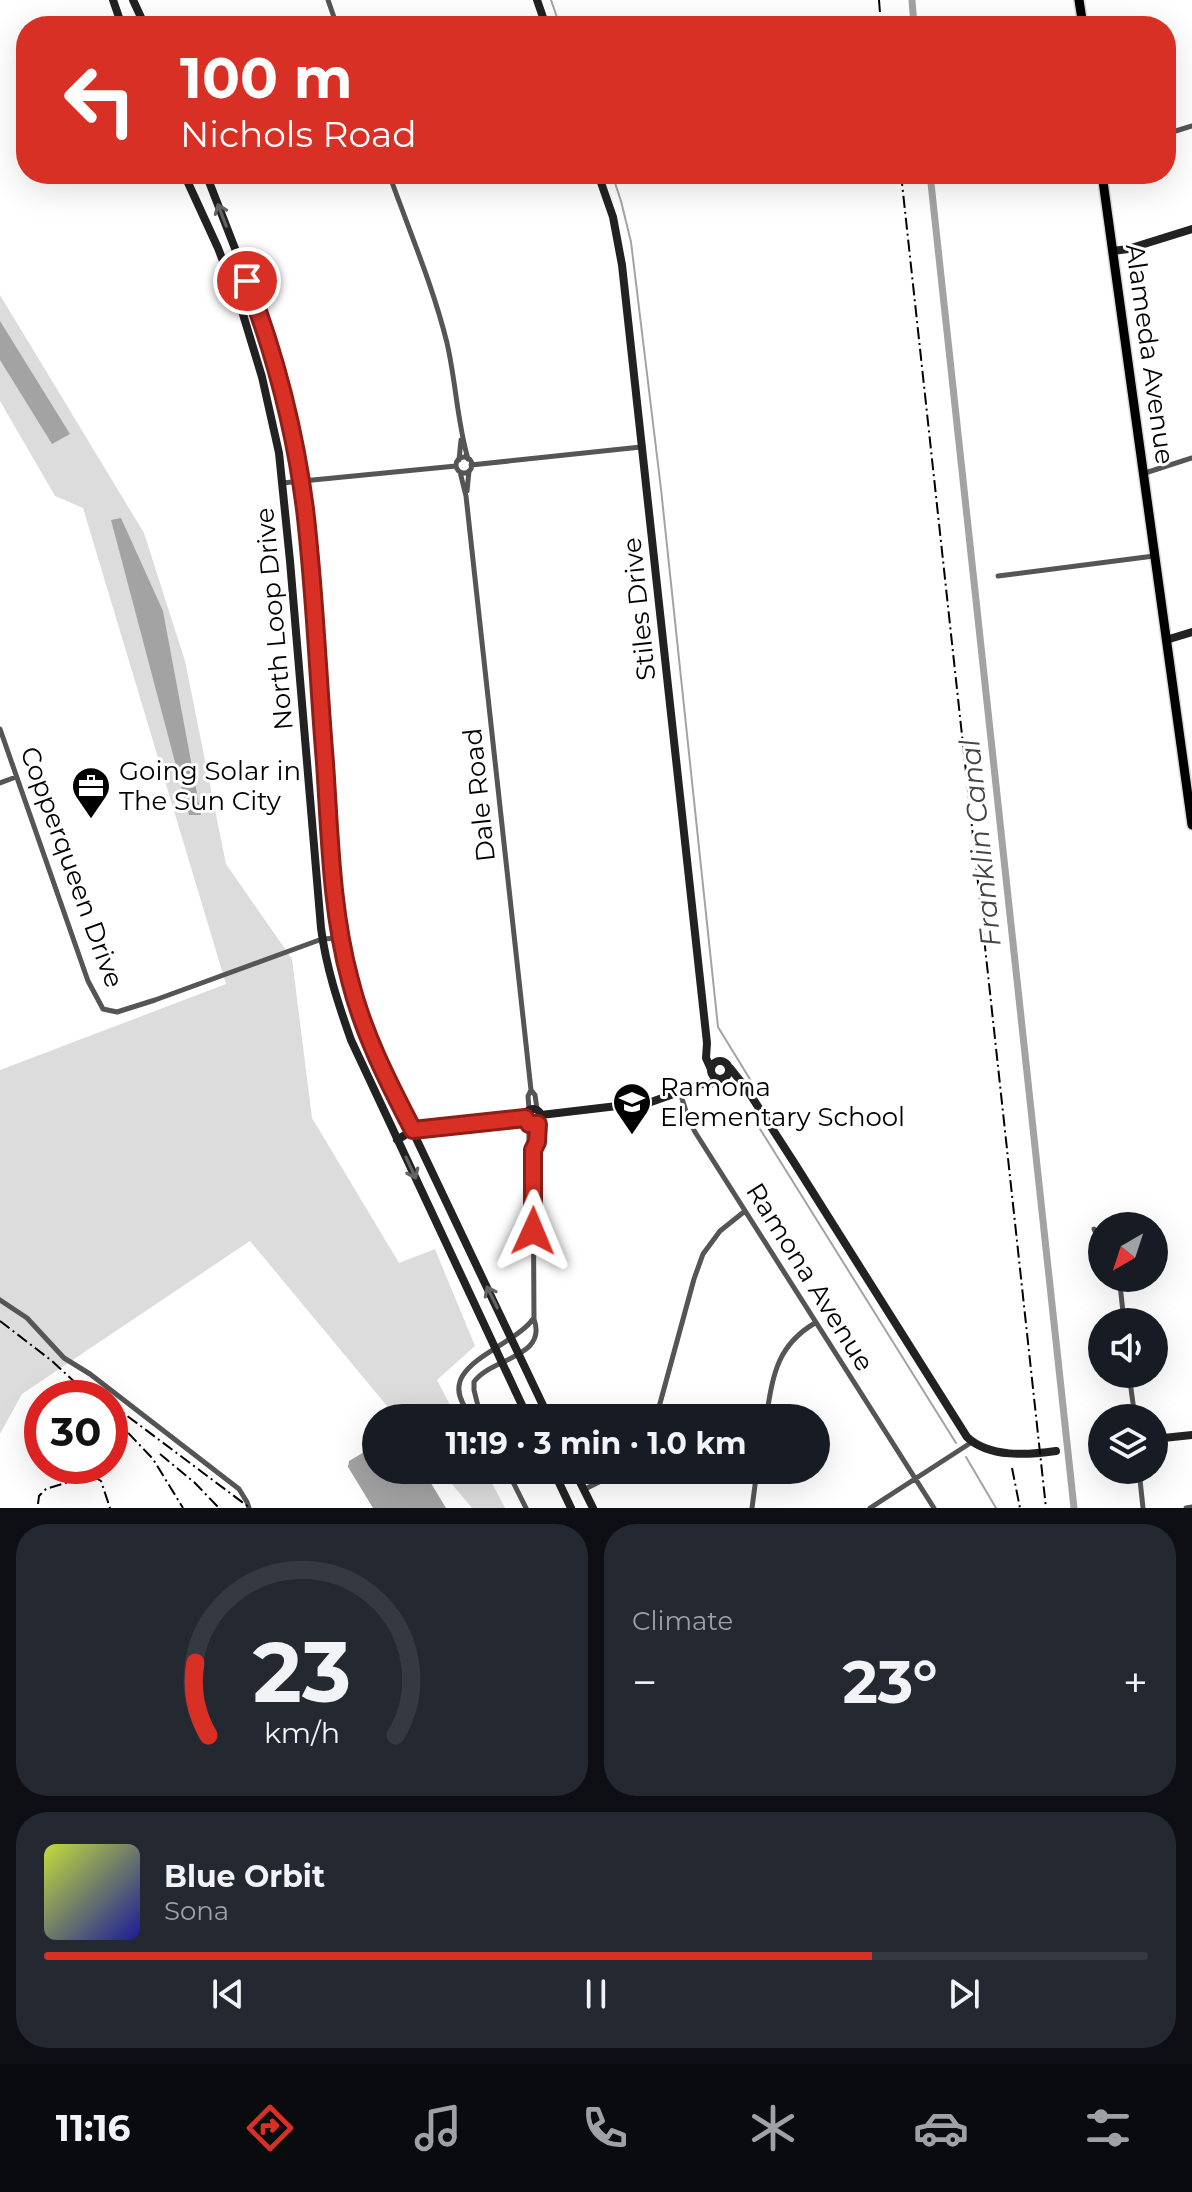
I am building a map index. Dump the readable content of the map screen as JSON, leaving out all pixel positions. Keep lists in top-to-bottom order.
{
  "streets": {
    "main road": ["Alameda Avenue", "Stiles Drive", "North Loop Drive"],
    "street": ["Dale Road", "Copperqueen Drive", "Ramona Avenue"]
  },
  "crossings": [
    ["North Loop Drive", "Dale Road"],
    ["North Loop Drive", "Copperqueen Drive"]
  ],
  "water": ["Franklin Canal"],
  "places": {
    "office": ["Going Solar in The Sun City"],
    "school or university": ["Ramona Elementary School"]
  },
  "north": "bottom left",
  "page": {
    "turn": ["100 m", "Nichols Road"],
    "limit": "30",
    "trip": "11:19 · 3 min · 1.0 km",
    "tile": "Climate",
    "heat": ["−", "23°", "+"],
    "song": ["Blue Orbit", "Sona"],
    "tabs": "11:16",
    "gauge": ["23", "km/h"]
  }
}
